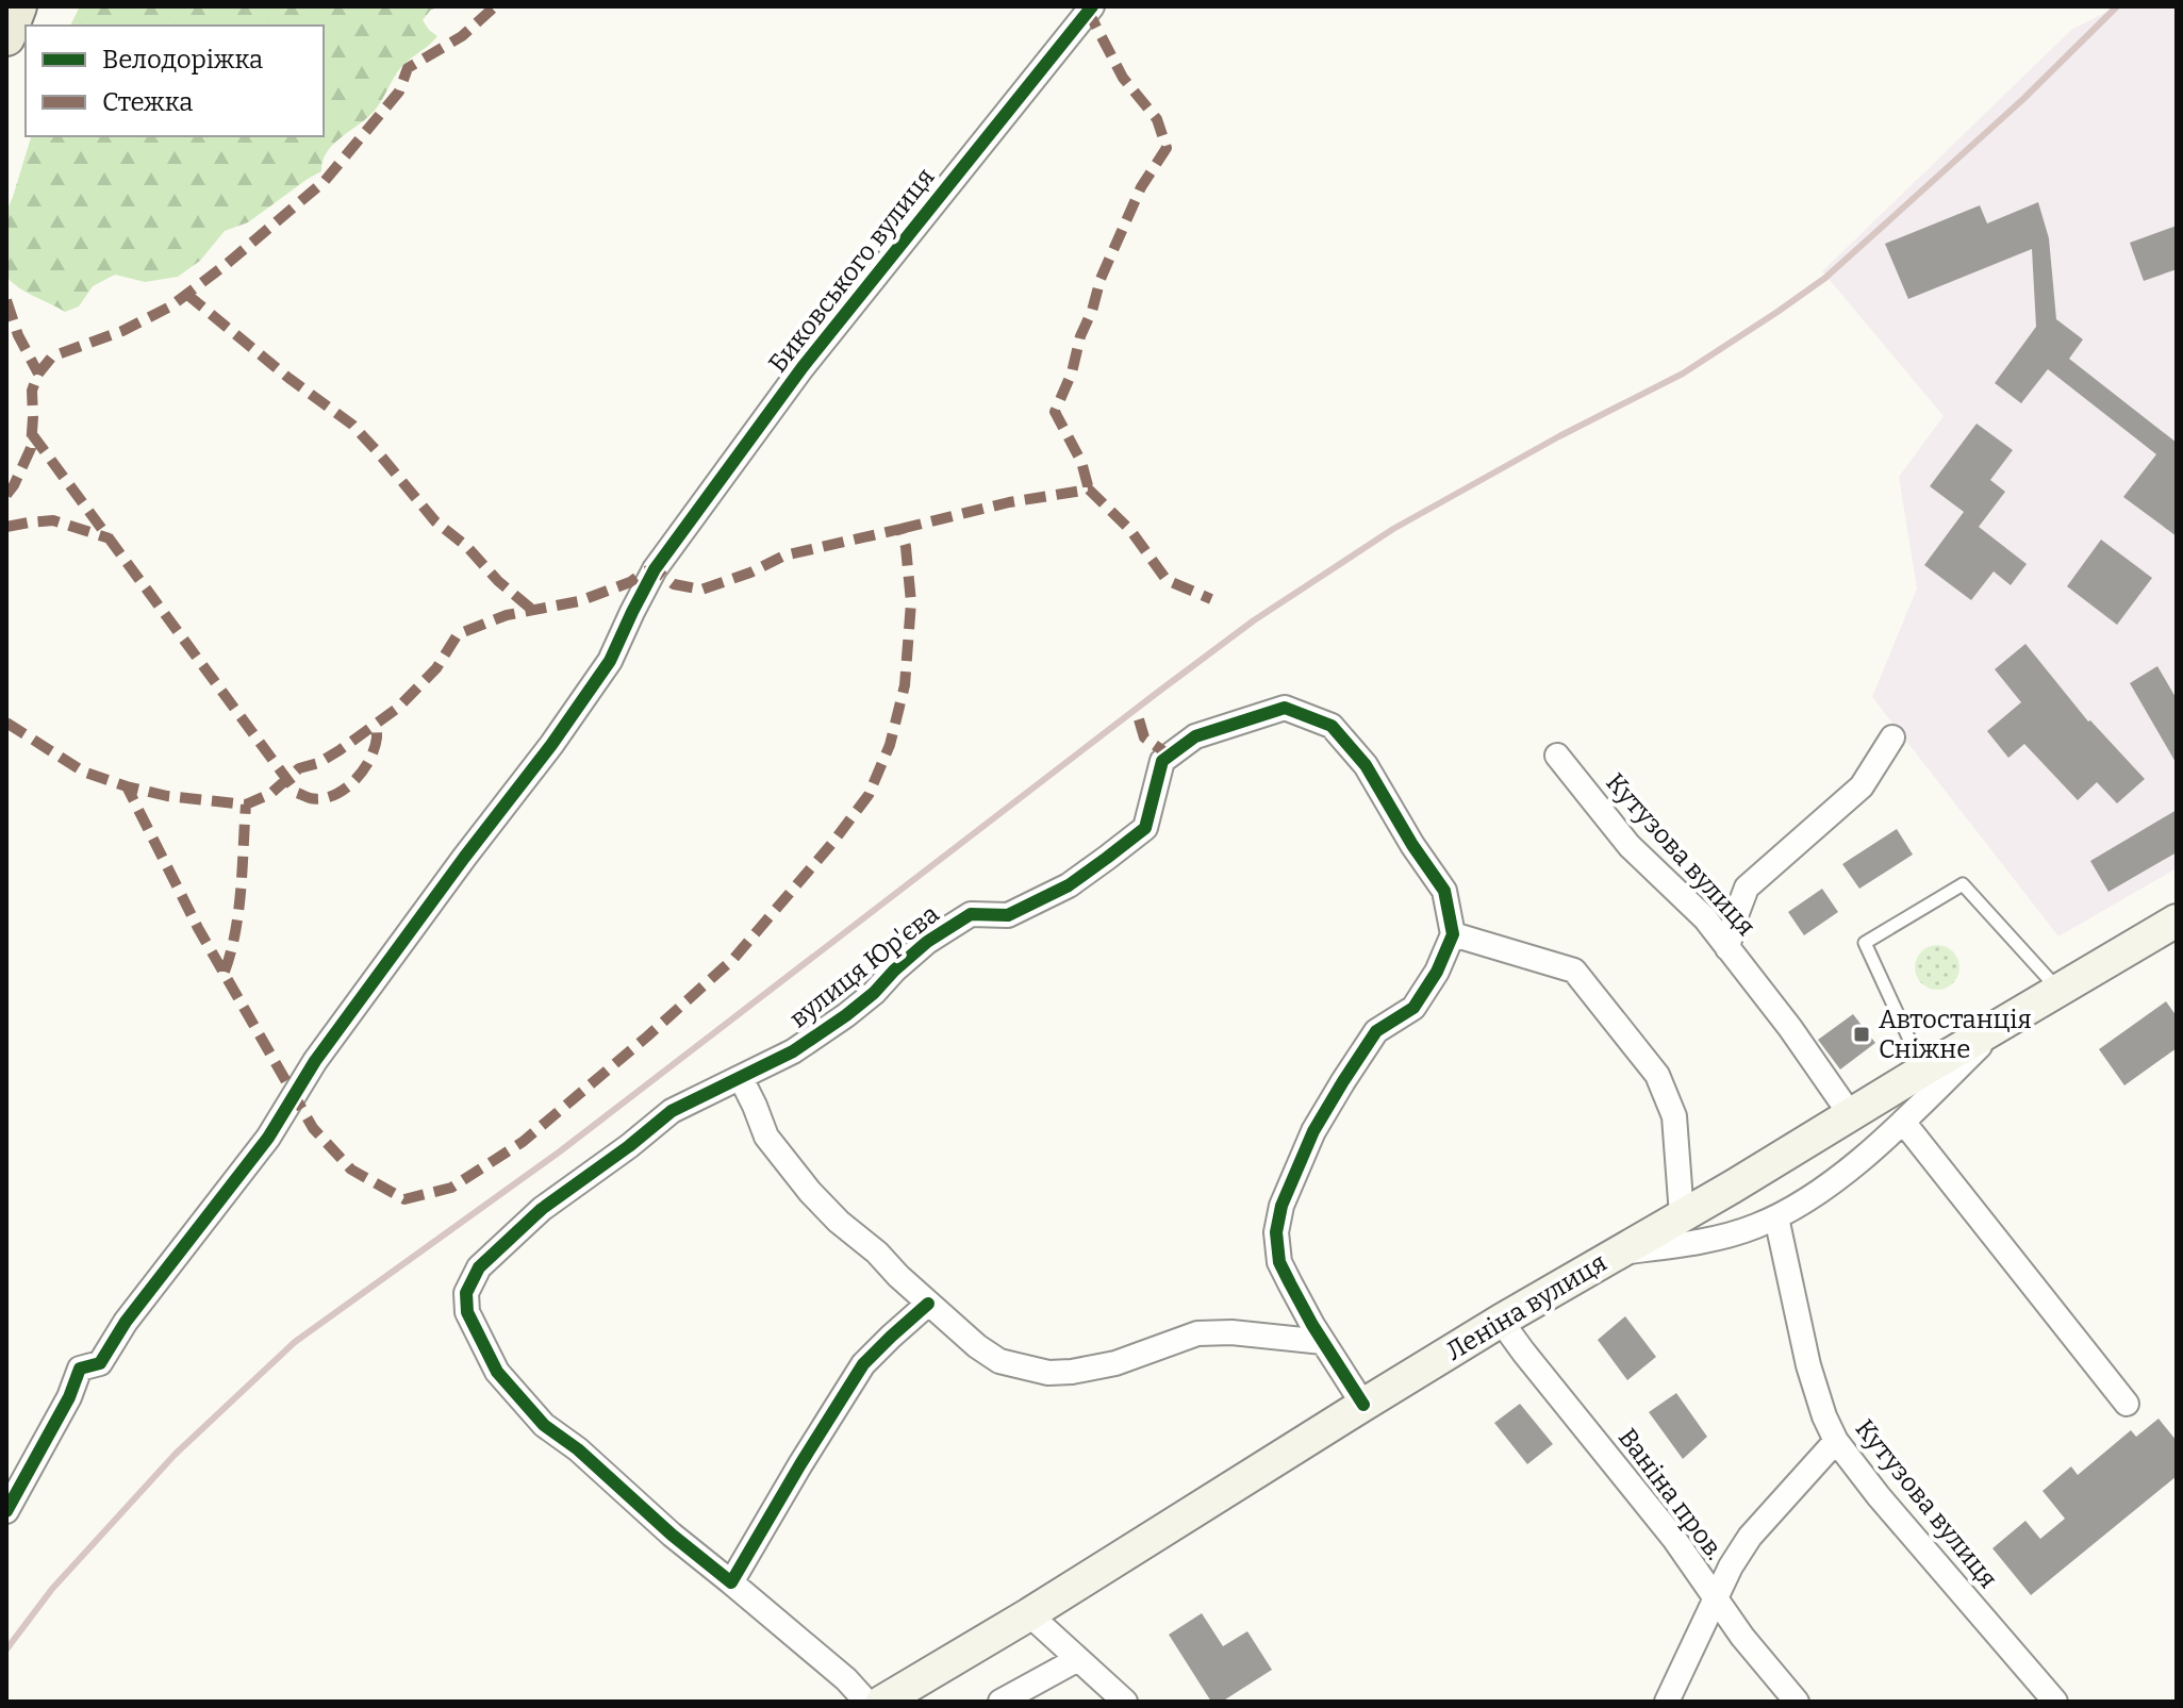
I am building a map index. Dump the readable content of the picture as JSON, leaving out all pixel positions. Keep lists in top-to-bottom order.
{
  "streets": {
    "main road": ["Леніна вулиця"],
    "street": [
      "Биковського вулиця",
      "Кутузова вулиця",
      "вулиця Юр'єва",
      "Ваніна пров."
    ]
  },
  "crossings": [
    ["Кутузова вулиця", "Леніна вулиця"],
    ["Леніна вулиця", "Ваніна пров."]
  ],
  "places": {
    "transit": ["Автостанція Сніжне"]
  },
  "legend": ["Велодоріжка", "Стежка"]
}
